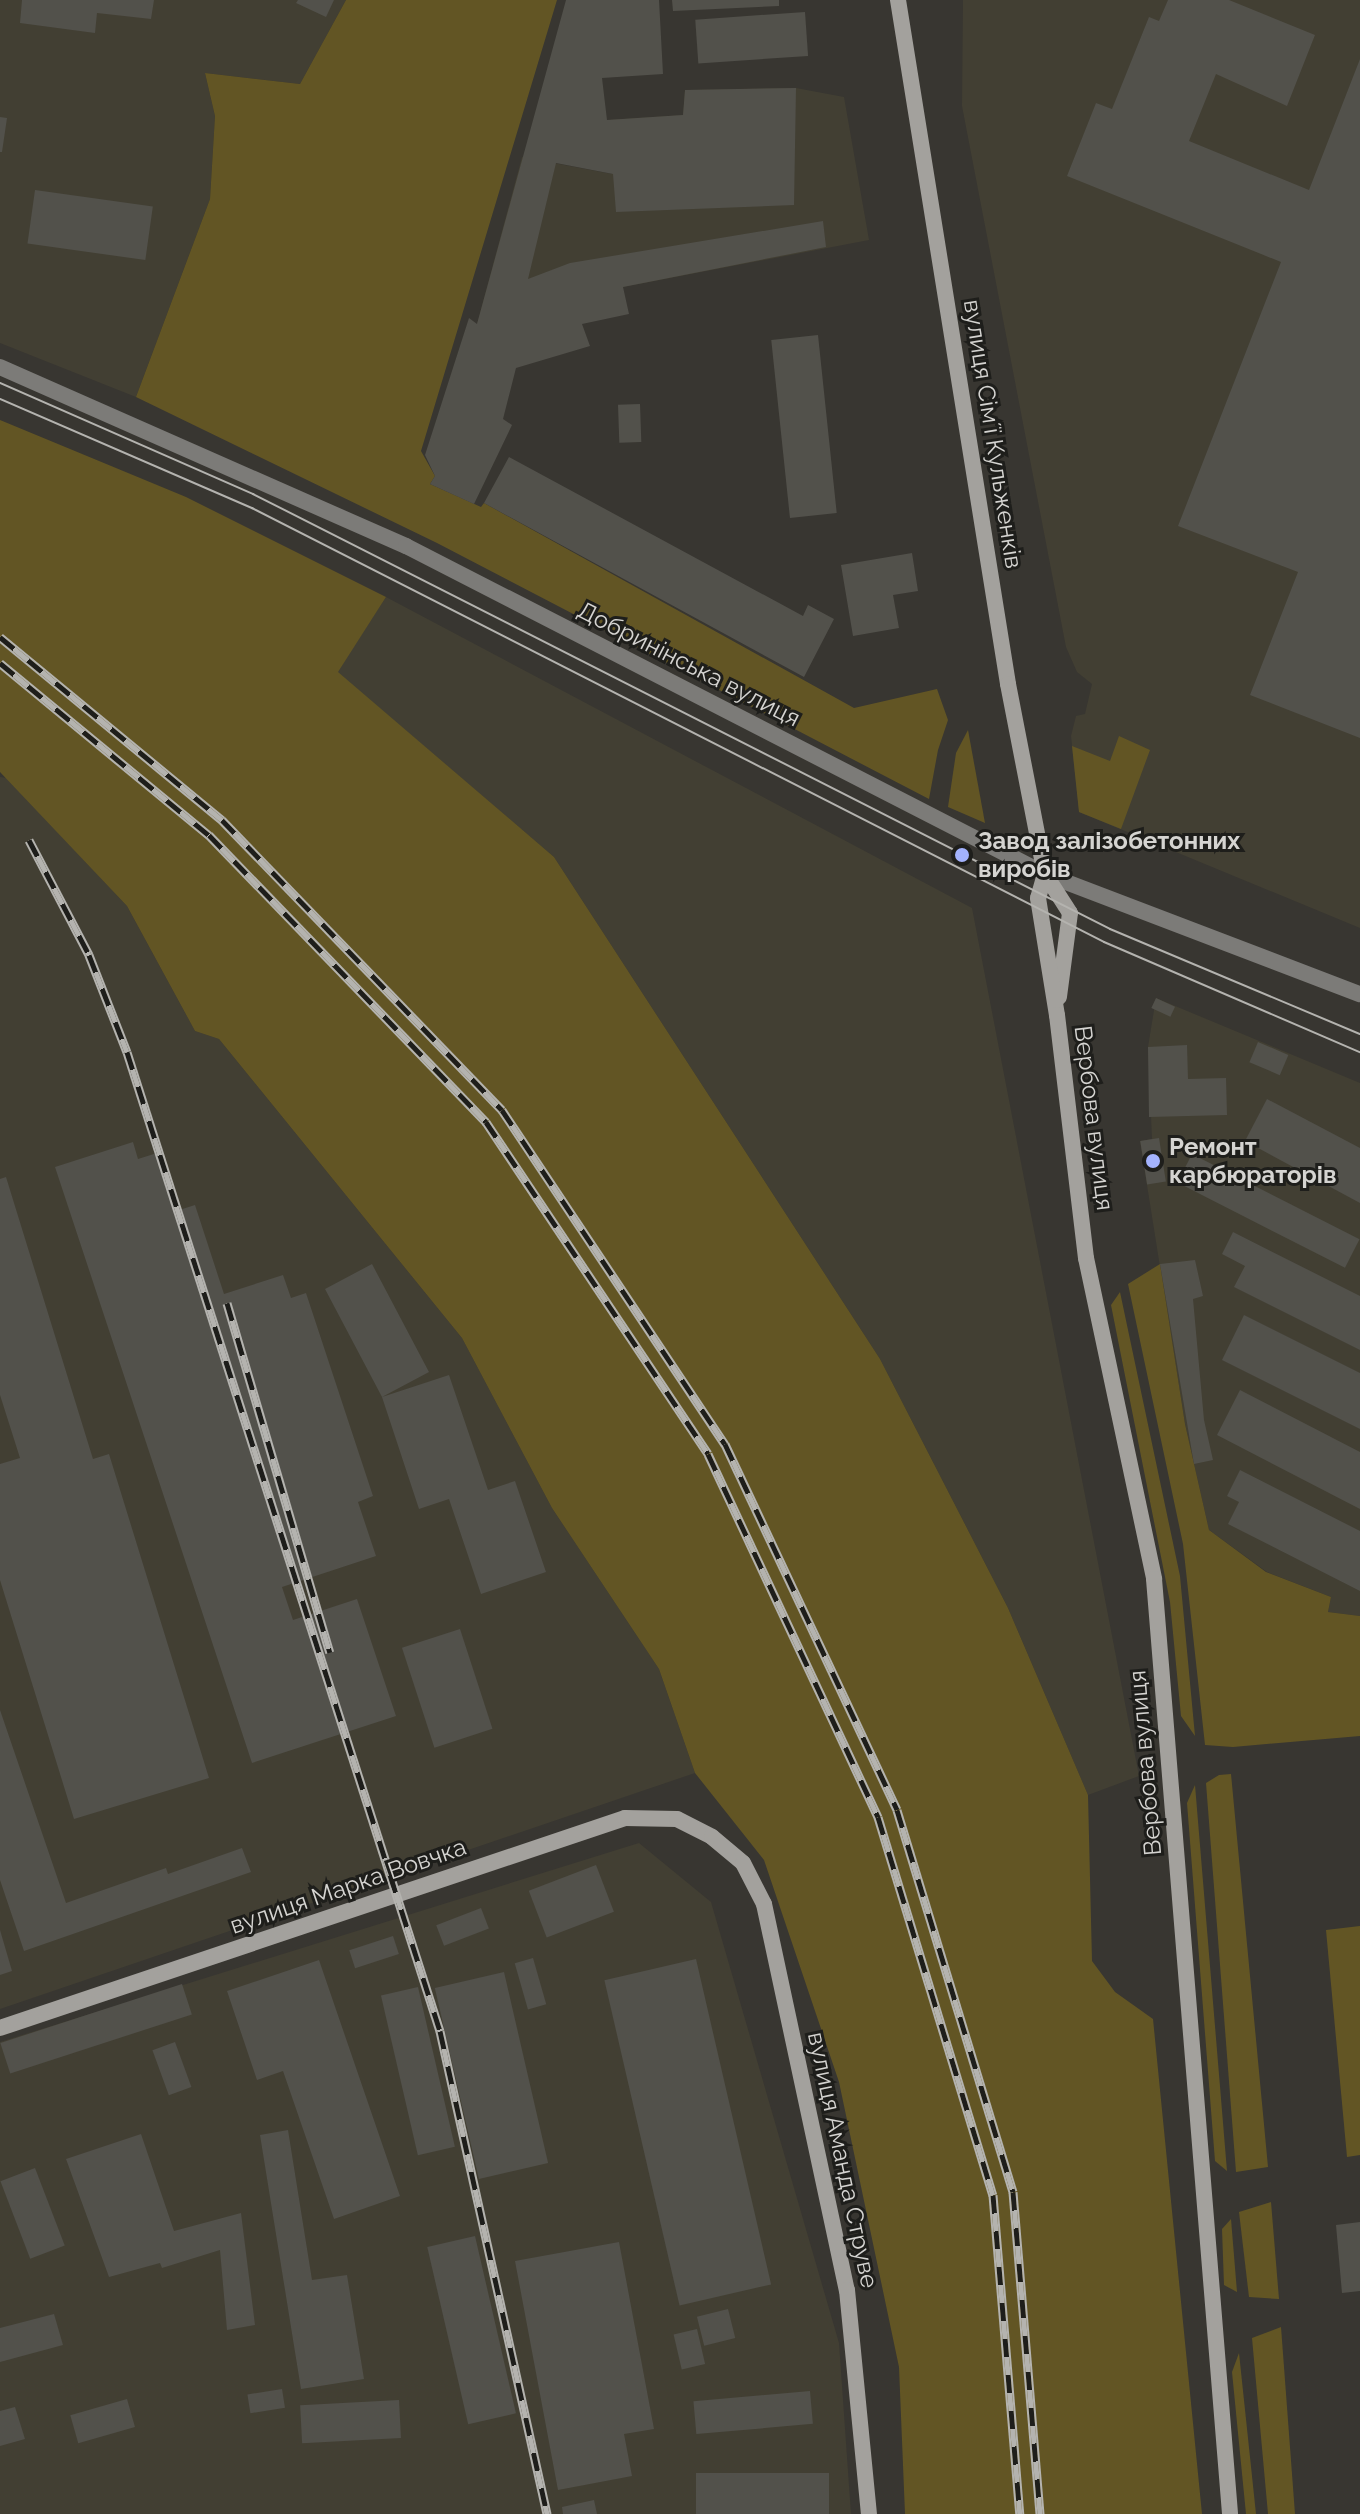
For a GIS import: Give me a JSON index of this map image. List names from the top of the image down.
{
  "streets": {
    "main road": [
      "вулиця Сімʼї Кульженків",
      "Вербова вулиця",
      "вулиця Марка Вовчка",
      "вулиця Аманда Струве"
    ],
    "street": ["Добринінська вулиця"]
  },
  "crossings": [
    ["вулиця Сімʼї Кульженків", "Добринінська вулиця"],
    ["вулиця Сімʼї Кульженків", "Вербова вулиця"],
    ["Добринінська вулиця", "Вербова вулиця"],
    ["вулиця Марка Вовчка", "вулиця Аманда Струве"]
  ],
  "places": ["Завод залізобетонних виробів", "Ремонт карбюраторів"]
}
